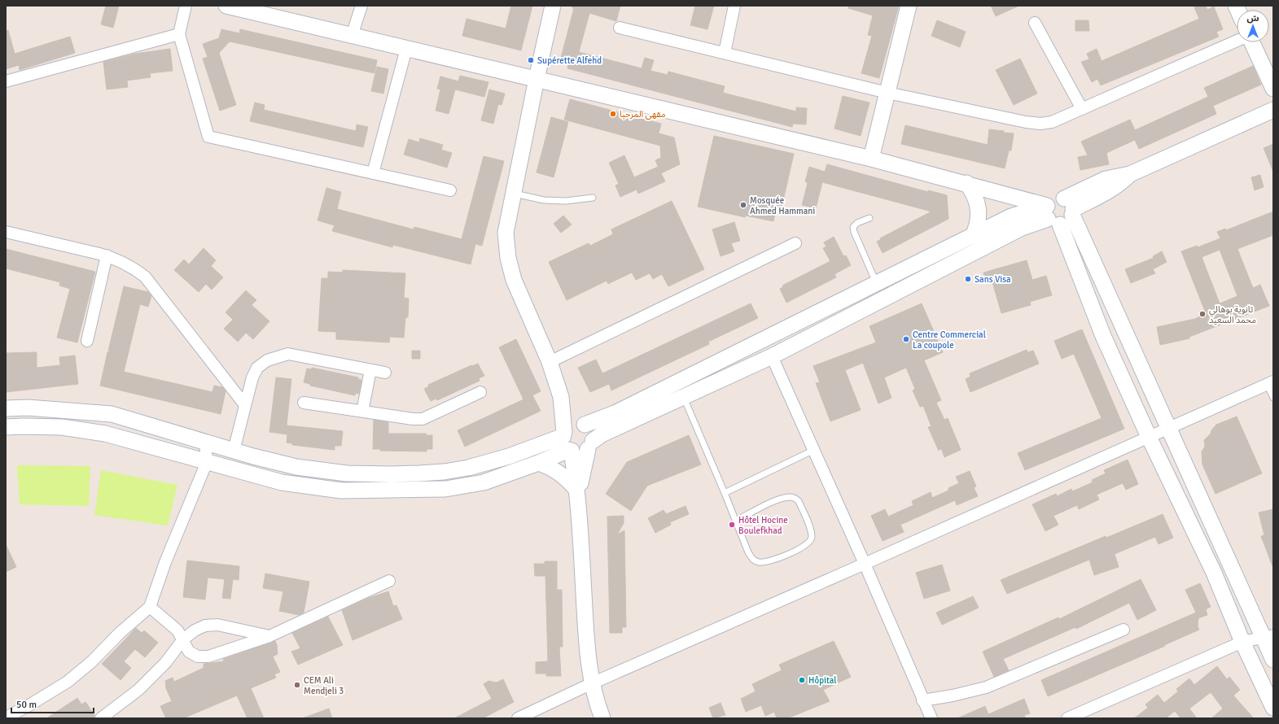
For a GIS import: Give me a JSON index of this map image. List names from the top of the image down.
{
  "places": [
    "Supérette Alfehd",
    "مقهى المرحبا",
    "Mosquée Ahmed Hammani",
    "Sans Visa",
    "ثانوية بوهالي محمد السعيد",
    "Centre Commercial La coupole",
    "Hôtel Hocine Boulefkhad",
    "Hôpital",
    "CEM Ali Mendjeli 3"
  ],
  "scale_bar": "50 m",
  "north": "top"
}
